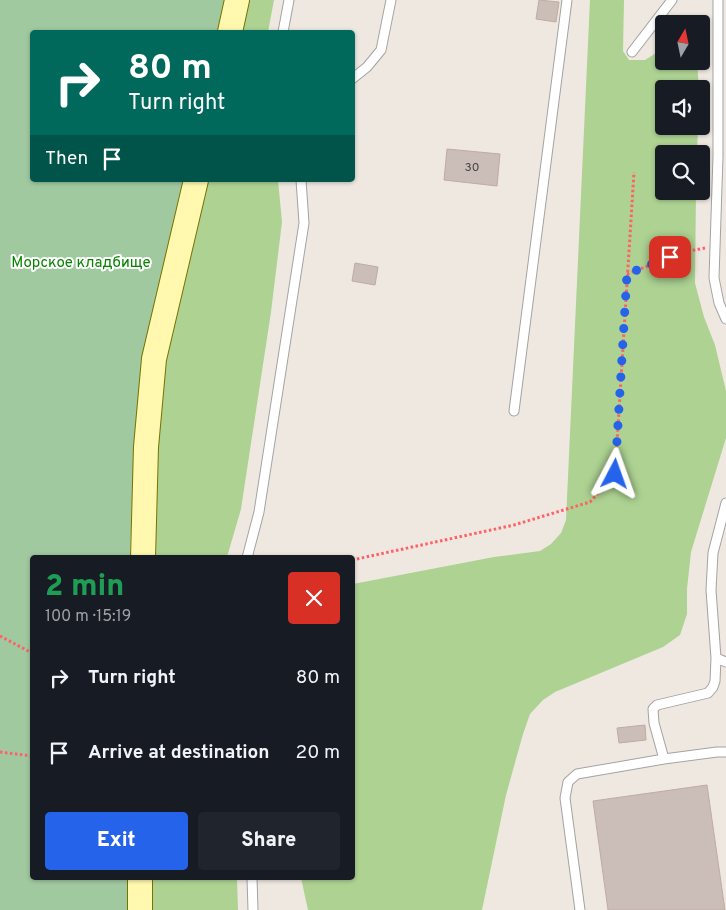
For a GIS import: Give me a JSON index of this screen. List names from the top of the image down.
{
  "parks": ["Морское кладбище"],
  "house_numbers": ["30"],
  "north": "top",
  "page": {
    "turn": ["80 m", "Turn right"],
    "then": "Then",
    "heading": ["2 min", "100 m · 15:19"],
    "list": [
      {
        "name": "Turn right",
        "value": "80 m"
      },
      {
        "name": "Arrive at destination",
        "value": "20 m"
      }
    ],
    "buttons": ["Exit", "Share"]
  }
}
